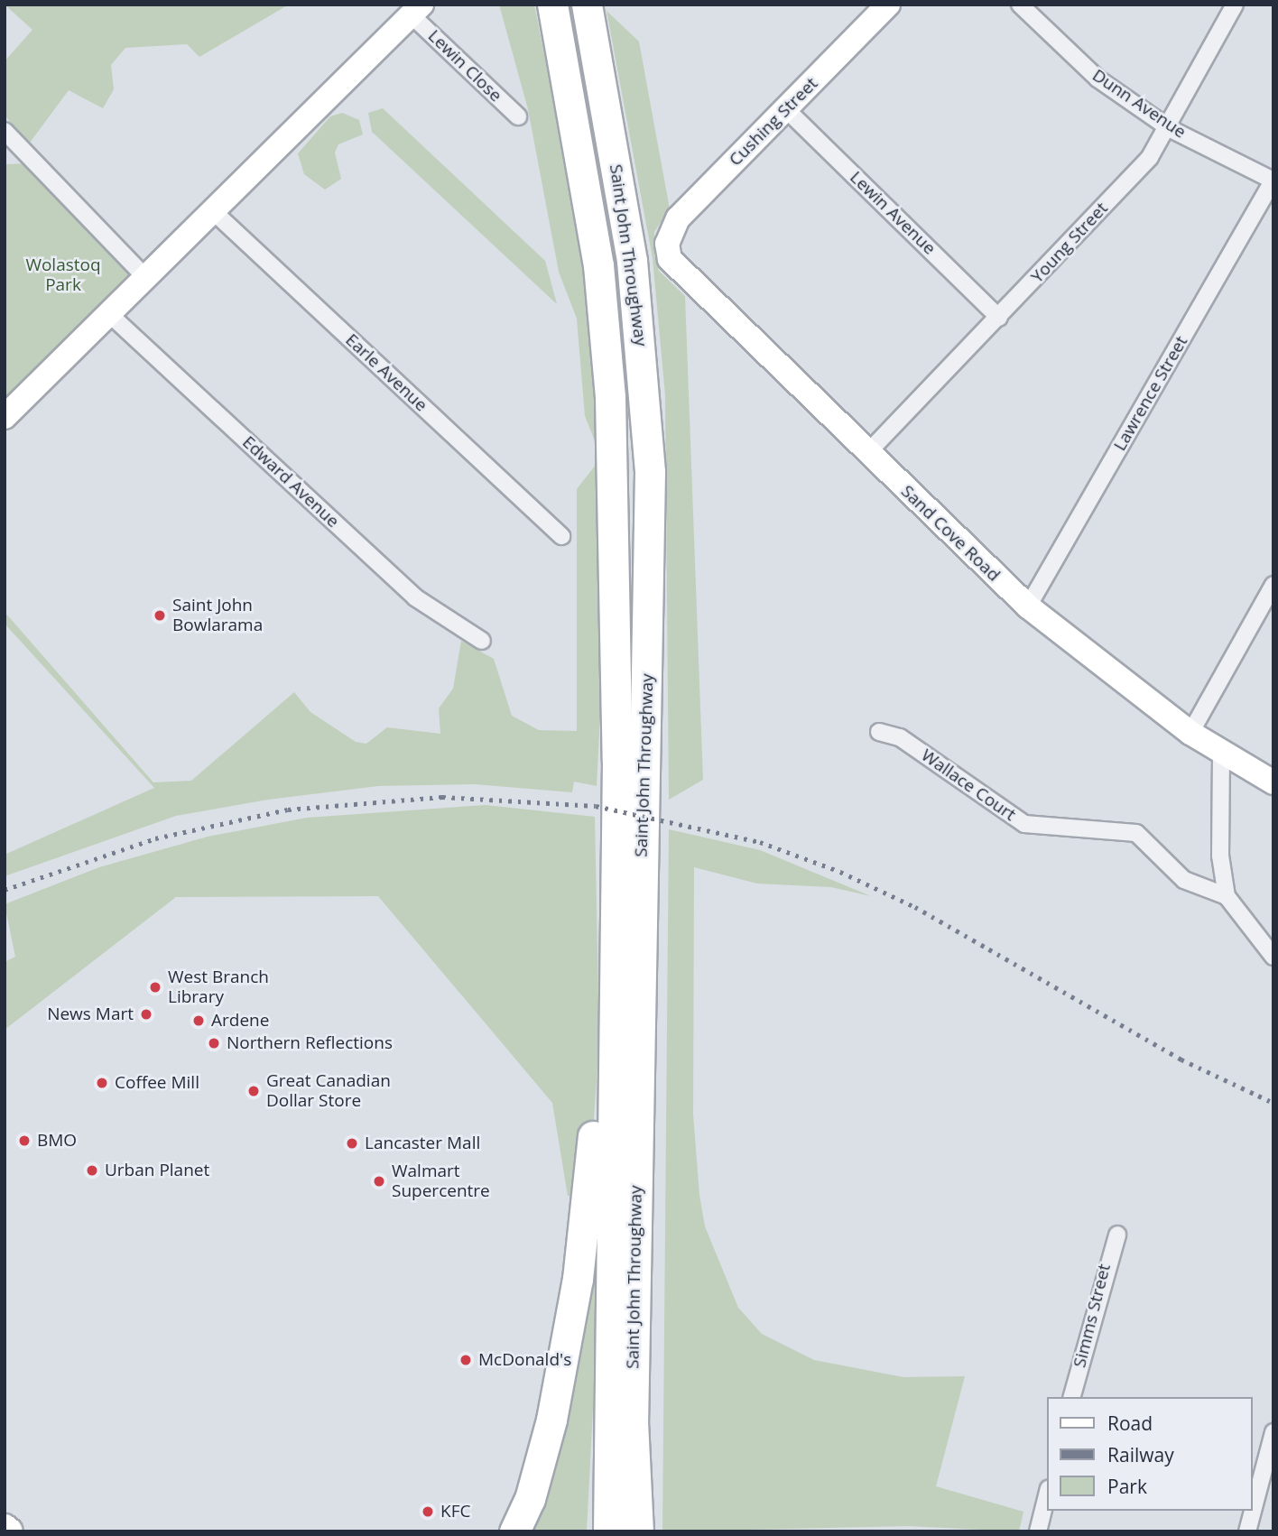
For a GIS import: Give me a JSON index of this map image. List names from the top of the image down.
{
  "streets": {
    "highway": ["Saint John Throughway"],
    "street": [
      "Lewin Close",
      "Dunn Avenue",
      "Cushing Street",
      "Lewin Avenue",
      "Young Street",
      "Earle Avenue",
      "Lawrence Street",
      "Edward Avenue",
      "Sand Cove Road",
      "Wallace Court",
      "Simms Street"
    ]
  },
  "crossings": [
    ["Dunn Avenue", "Young Street"],
    ["Dunn Avenue", "Lawrence Street"],
    ["Cushing Street", "Lewin Avenue"],
    ["Cushing Street", "Sand Cove Road"],
    ["Lewin Avenue", "Young Street"],
    ["Young Street", "Sand Cove Road"],
    ["Lawrence Street", "Sand Cove Road"]
  ],
  "parks": ["Wolastoq Park"],
  "places": [
    "Saint John Bowlarama",
    "West Branch Library",
    "News Mart",
    "Ardene",
    "Northern Reflections",
    "Coffee Mill",
    "Great Canadian Dollar Store",
    "BMO",
    "Lancaster Mall",
    "Urban Planet",
    "Walmart Supercentre",
    "McDonald's",
    "KFC"
  ],
  "legend": ["Road", "Railway", "Park"]
}
